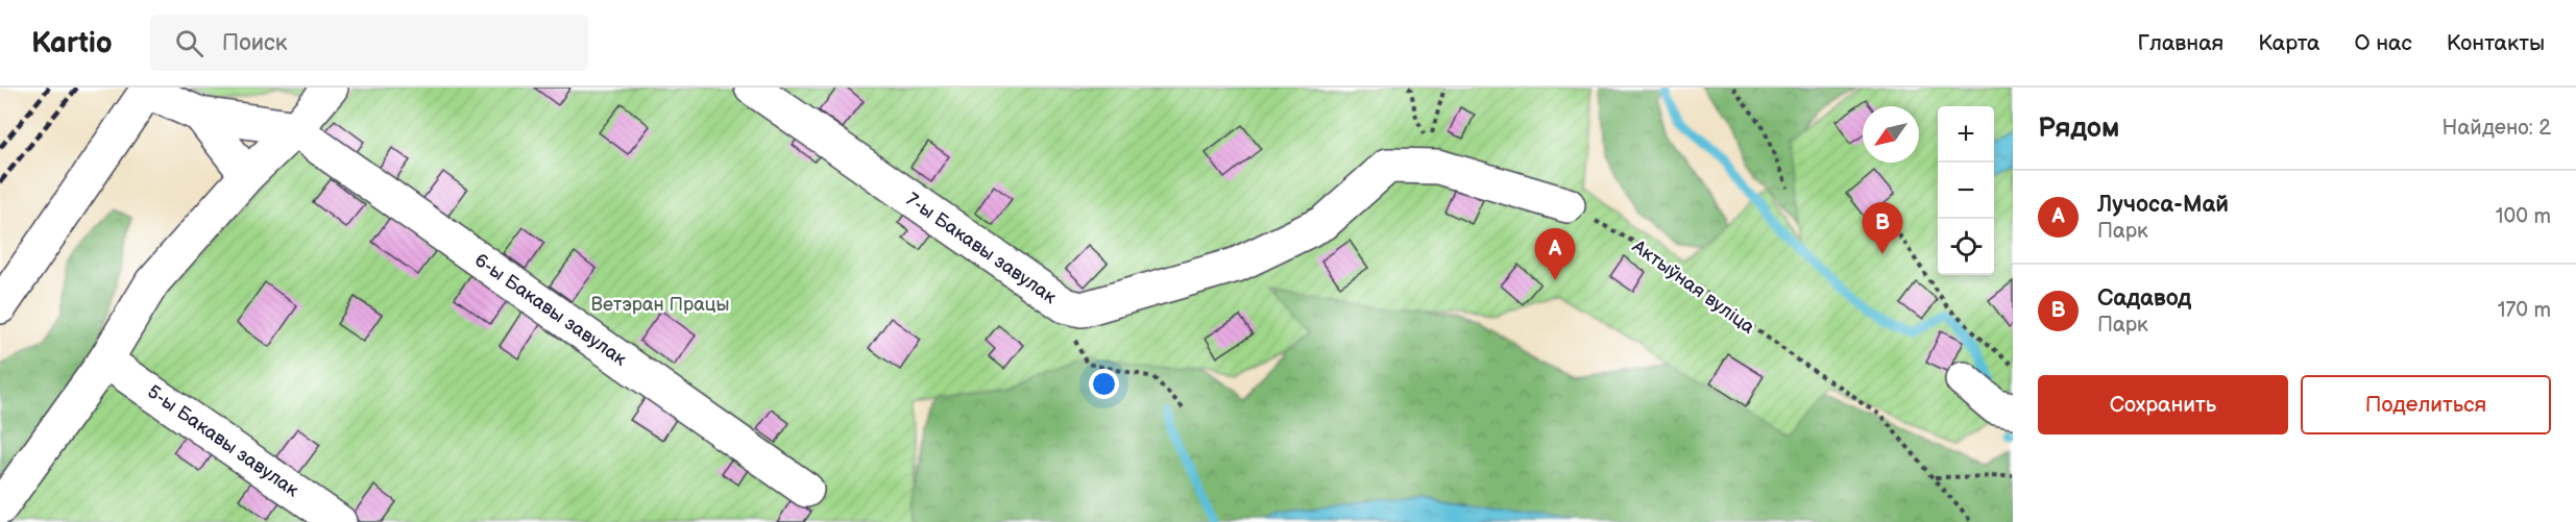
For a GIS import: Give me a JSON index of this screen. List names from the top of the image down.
{
  "streets": {
    "street": ["7-ы Бакавы завулак", "6-ы Бакавы завулак", "5-ы Бакавы завулак"],
    "path": ["Актыўная вуліца"]
  },
  "parks": ["Ветэран Працы"],
  "north": "bottom left",
  "page": {
    "header": "Kartio",
    "search": "Поиск",
    "nav": [
      "Главная",
      "Карта",
      "О нас",
      "Контакты"
    ],
    "heading": ["Рядом", "Найдено: 2"],
    "map_buttons": ["+", "−"],
    "list": [
      {
        "mark": "A",
        "name": "Лучоса-Май",
        "note": "Парк",
        "value": "100 m"
      },
      {
        "mark": "B",
        "name": "Садавод",
        "note": "Парк",
        "value": "170 m"
      }
    ],
    "pins": ["B", "A"],
    "buttons": ["Сохранить", "Поделиться"]
  }
}
